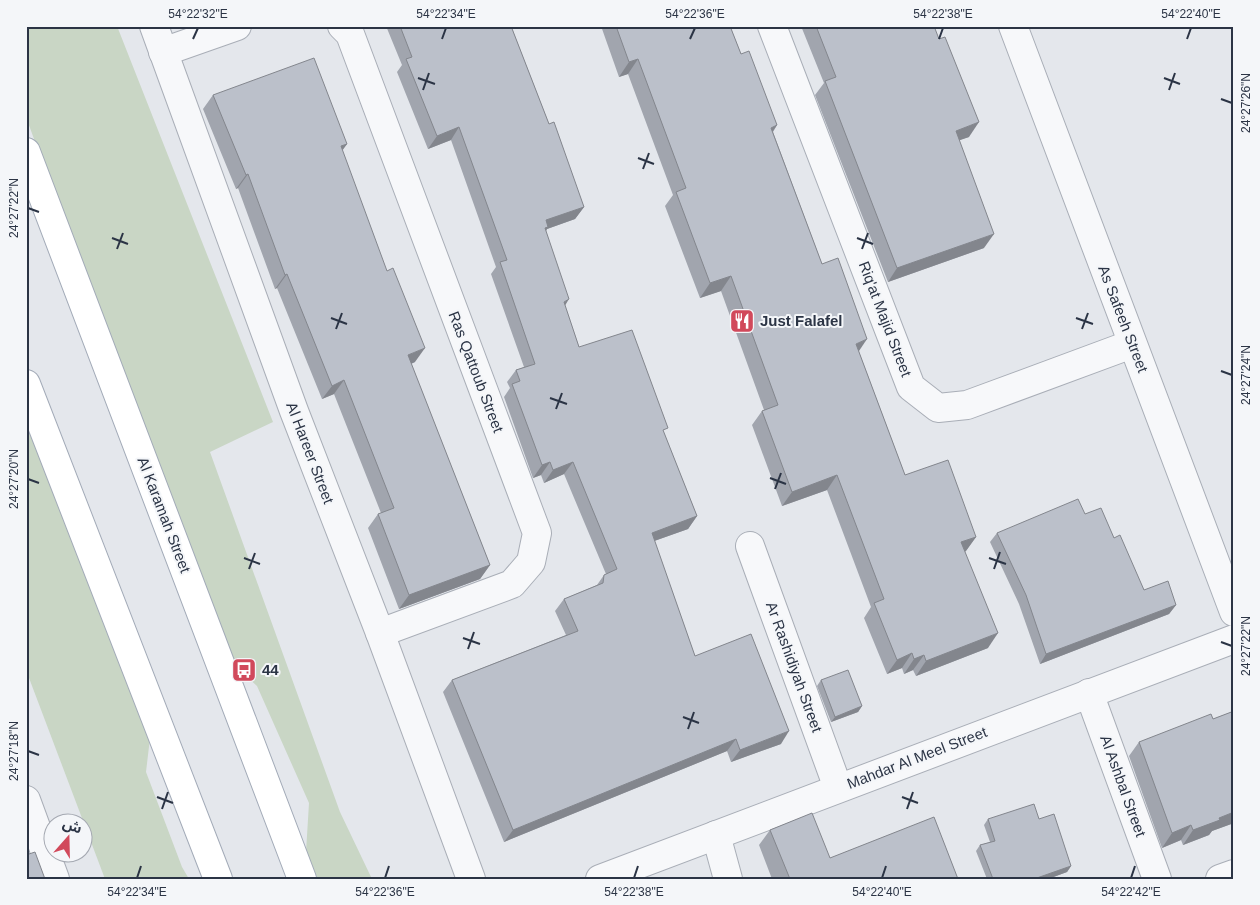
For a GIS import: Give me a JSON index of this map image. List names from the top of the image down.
{
  "streets": {
    "main road": ["Al Karamah Street"],
    "street": [
      "Riq'at Majid Street",
      "As Safeeh Street",
      "Ras Qattoub Street",
      "Al Hareer Street",
      "Ar Rashidiyah Street",
      "Mahdar Al Meel Street",
      "Al Ashbal Street"
    ]
  },
  "crossings": [
    ["Riq'at Majid Street", "As Safeeh Street"],
    ["Ras Qattoub Street", "Al Hareer Street"],
    ["Ar Rashidiyah Street", "Mahdar Al Meel Street"],
    ["Mahdar Al Meel Street", "Al Ashbal Street"]
  ],
  "places": {
    "restaurant": ["Just Falafel"],
    "bus stop": ["44"]
  },
  "north": "top",
  "coordinates": [
    "54°22'32\"E",
    "54°22'34\"E",
    "54°22'36\"E",
    "54°22'38\"E",
    "54°22'40\"E",
    "24°27'26\"N",
    "24°27'22\"N",
    "24°27'24\"N",
    "24°27'20\"N",
    "24°27'18\"N",
    "54°22'42\"E"
  ]
}
